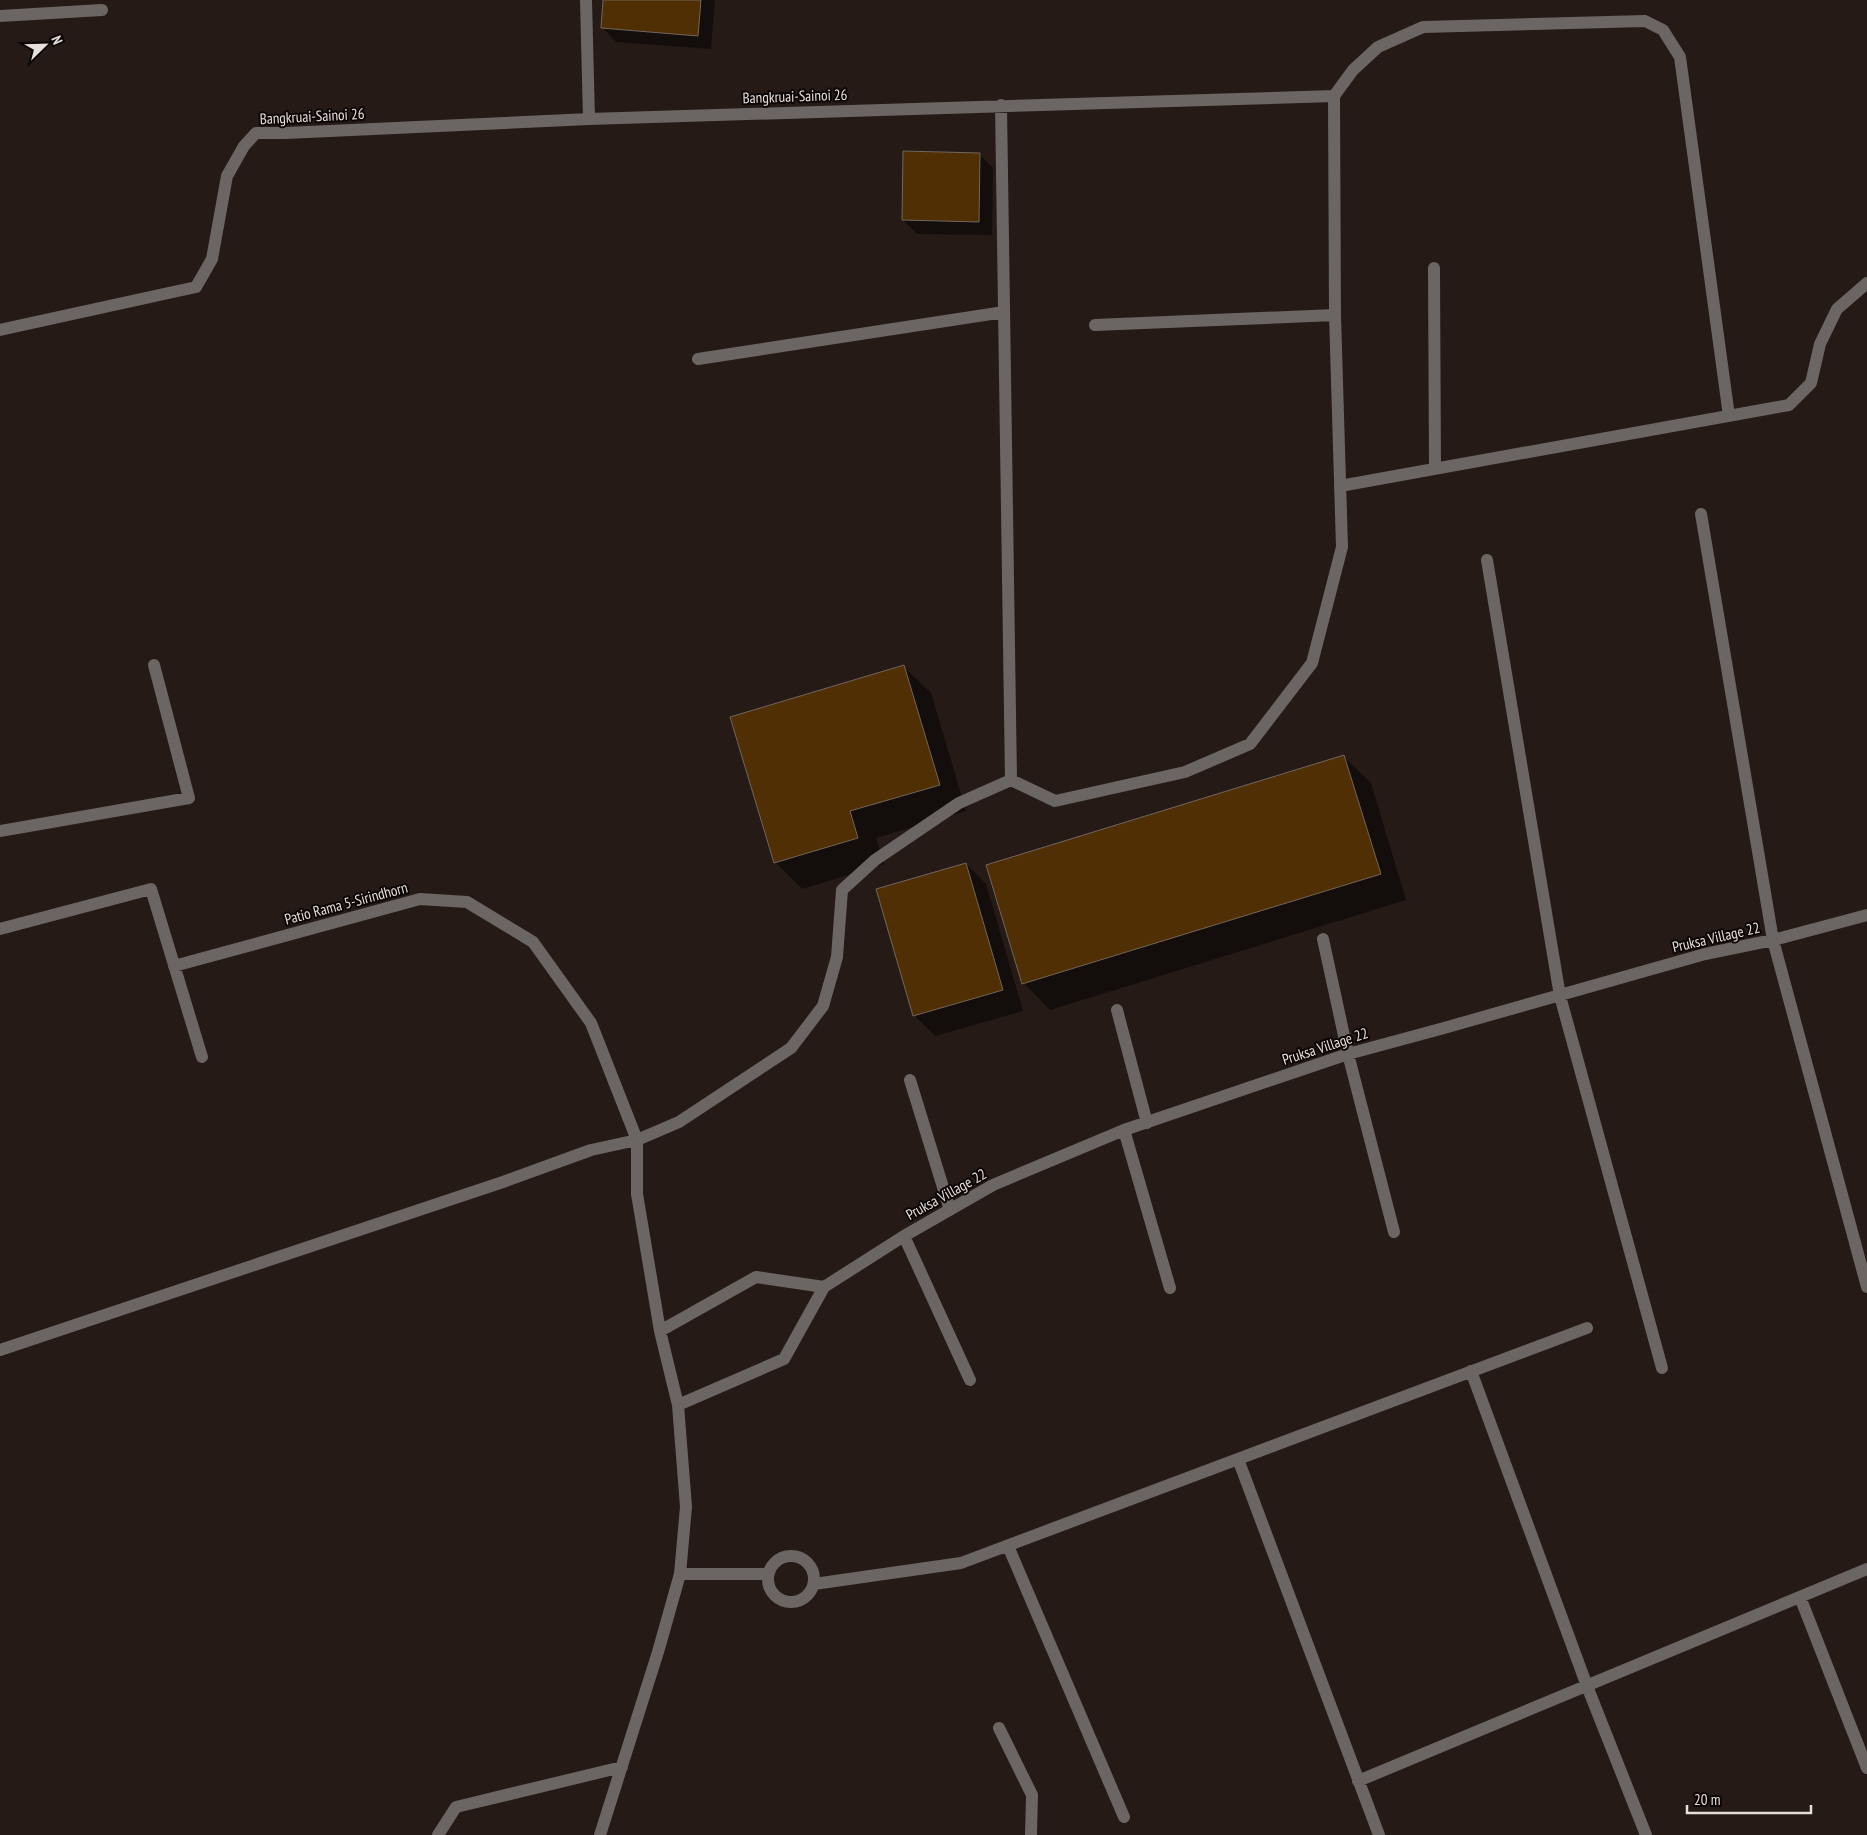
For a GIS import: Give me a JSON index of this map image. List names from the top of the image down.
{
  "streets": {
    "street": ["Bangkruai-Sainoi 26", "Patio Rama 5-Sirindhorn", "Pruksa Village 22"]
  },
  "scale_bar": "20 m",
  "north": "top right"
}
